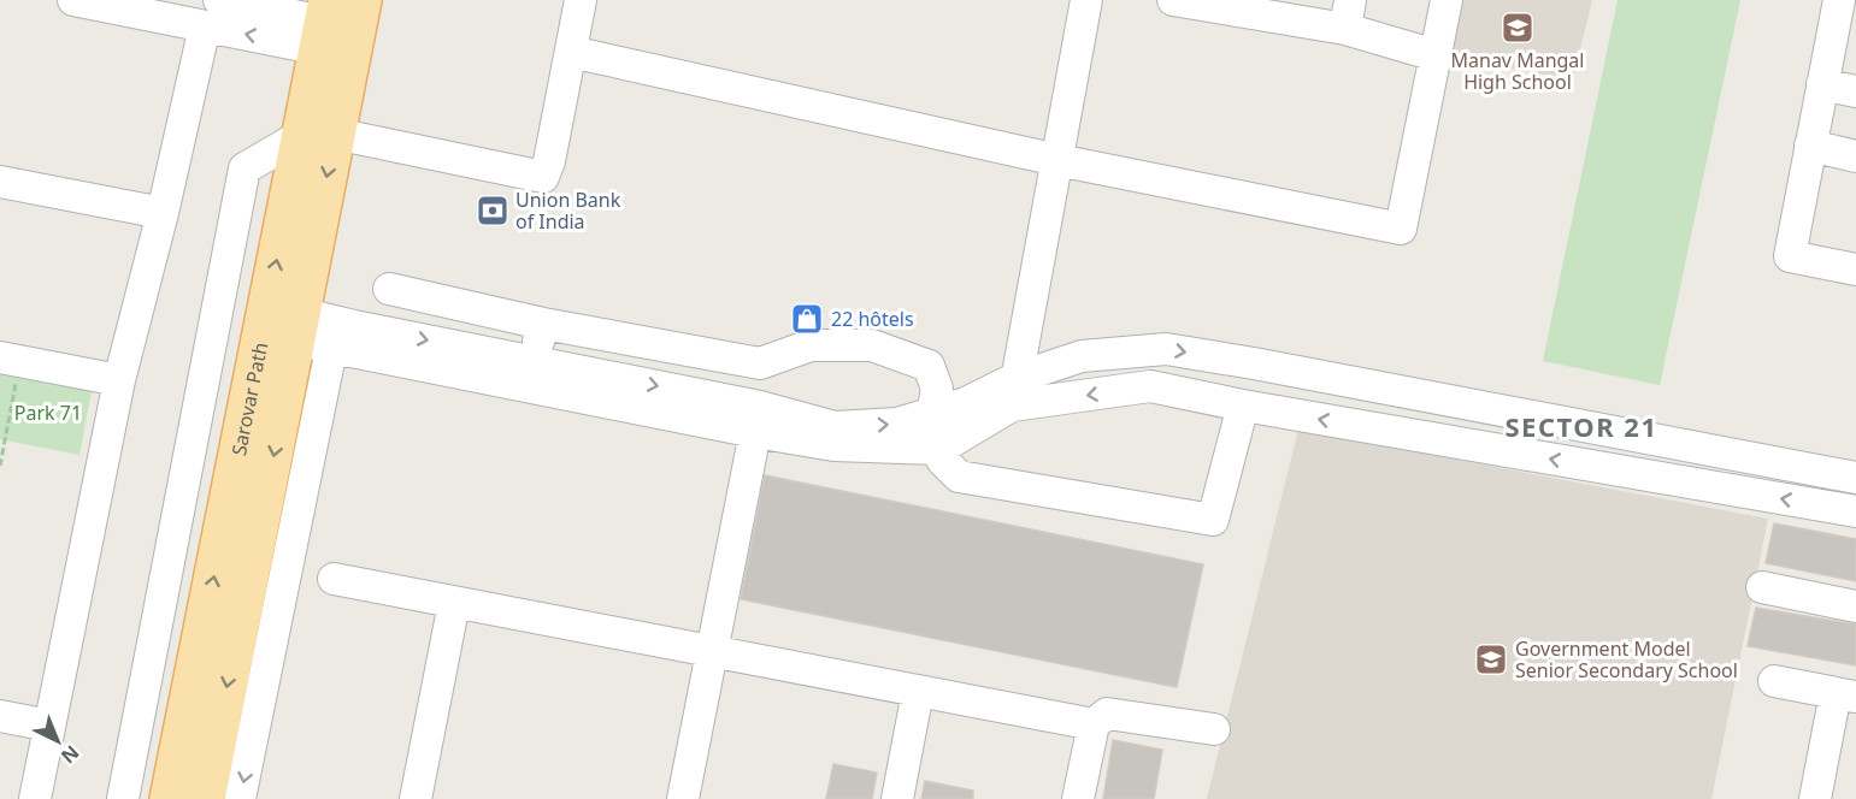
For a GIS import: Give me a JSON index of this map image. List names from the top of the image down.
{
  "streets": {
    "main road": ["Sarovar Path"]
  },
  "districts": ["SECTOR 21"],
  "parks": ["Park 71"],
  "places": {
    "school or university": ["Manav Mangal High School", "Government Model Senior Secondary School"],
    "bank": ["Union Bank of India"],
    "shop": ["22 hôtels"]
  },
  "north": "bottom right"
}
